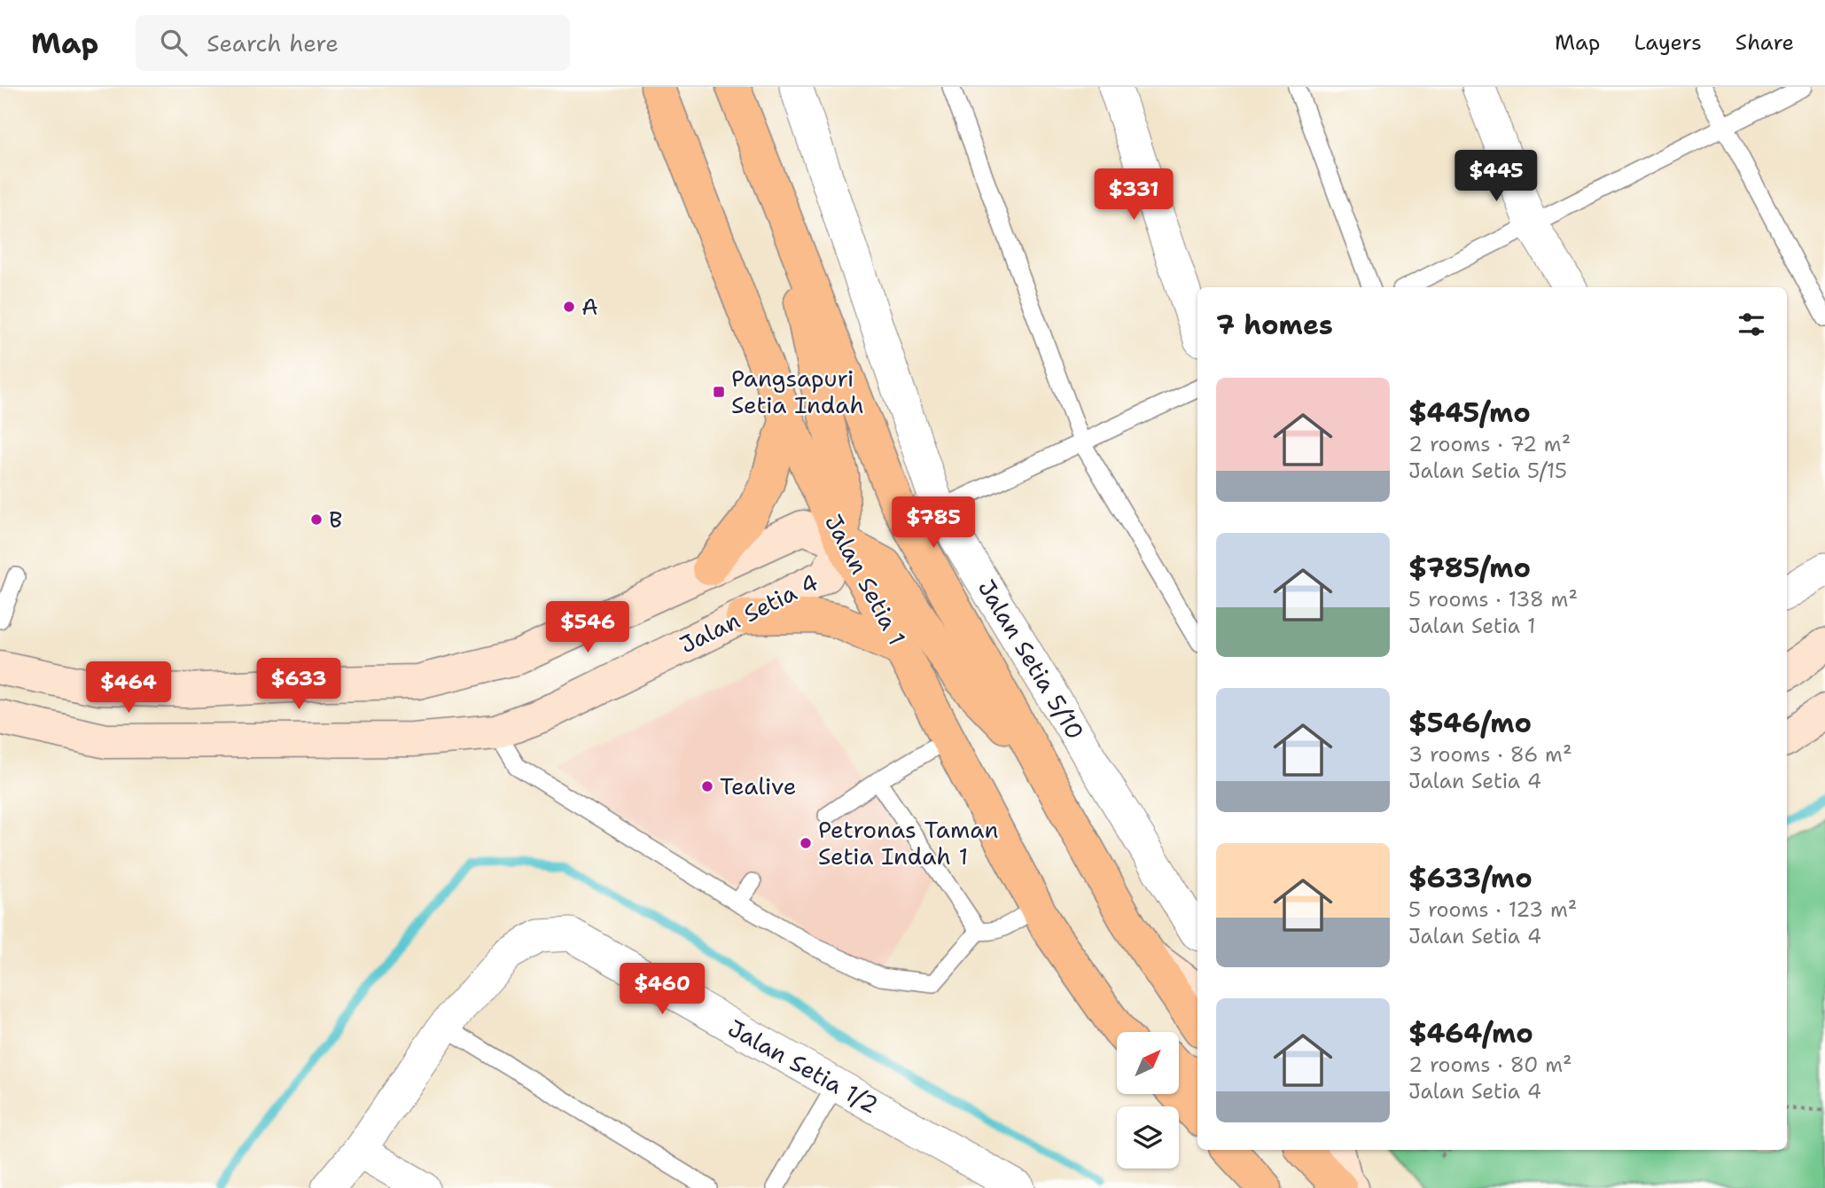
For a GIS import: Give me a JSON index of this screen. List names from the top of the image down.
{
  "streets": {
    "main road": ["Jalan Setia 1"],
    "street": ["Jalan Setia 4", "Jalan Setia 5/10", "Jalan Setia 1/2"]
  },
  "crossings": [
    ["Jalan Setia 1", "Jalan Setia 4"]
  ],
  "places": {
    "other": [
      "A",
      "B",
      "Tealive",
      "Petronas Taman Setia Indah 1"
    ],
    "transit": ["Pangsapuri Setia Indah"]
  },
  "north": "top right",
  "page": {
    "header": "Map",
    "search": "Search here",
    "nav": ["Map", "Layers", "Share"],
    "price": [
      "$445",
      "$331",
      "$785",
      "$546",
      "$633",
      "$464",
      "$460"
    ],
    "heading": "7 homes",
    "list": [
      {
        "name": "$445/mo",
        "note": "2 rooms · 72 m² · Jalan Setia 5/15"
      },
      {
        "name": "$785/mo",
        "note": "5 rooms · 138 m² · Jalan Setia 1"
      },
      {
        "name": "$546/mo",
        "note": "3 rooms · 86 m² · Jalan Setia 4"
      },
      {
        "name": "$633/mo",
        "note": "5 rooms · 123 m² · Jalan Setia 4"
      },
      {
        "name": "$464/mo",
        "note": "2 rooms · 80 m² · Jalan Setia 4"
      }
    ]
  }
}
